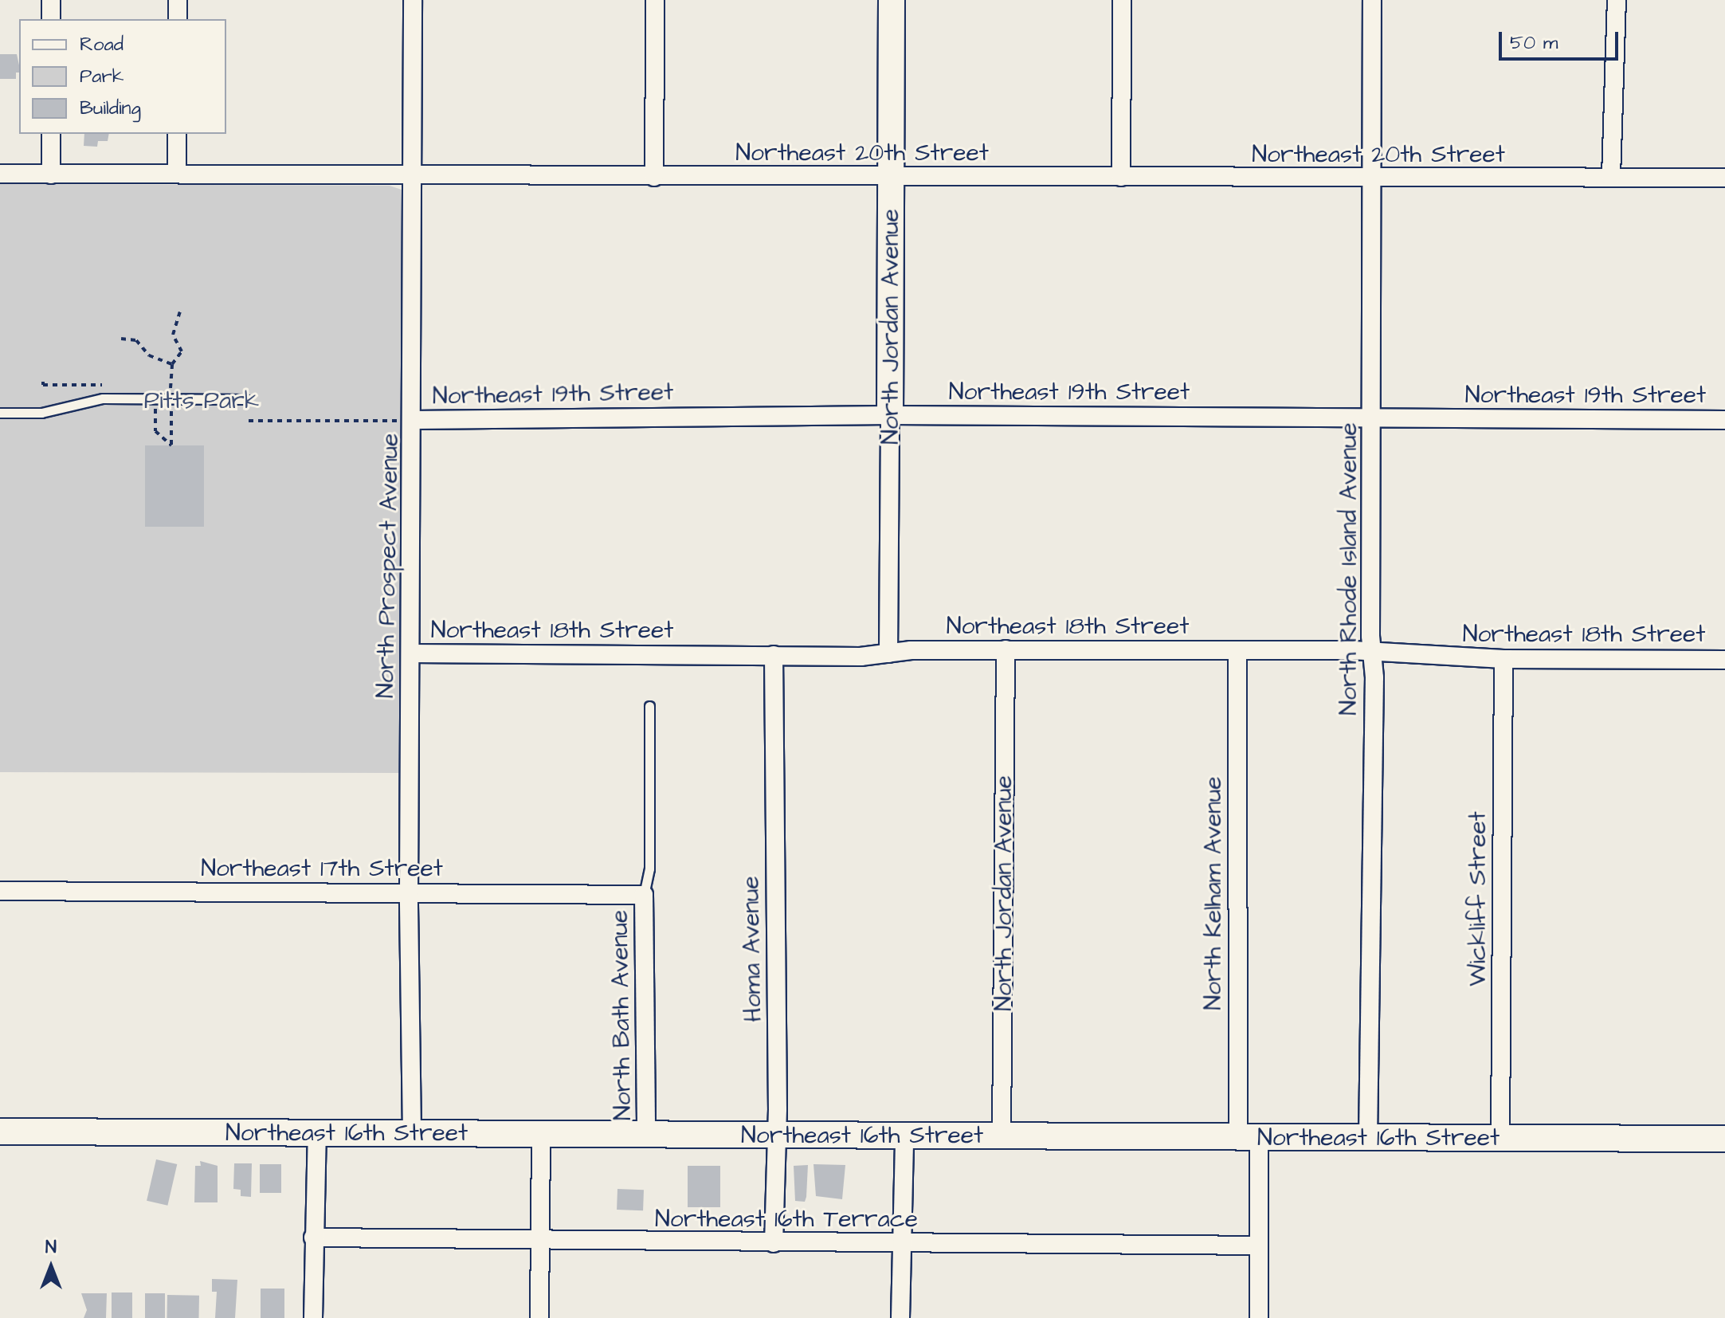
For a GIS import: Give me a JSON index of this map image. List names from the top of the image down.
{
  "streets": {
    "street": [
      "Northeast 20th Street",
      "North Jordan Avenue",
      "Northeast 19th Street",
      "North Prospect Avenue",
      "North Rhode Island Avenue",
      "Northeast 18th Street",
      "Northeast 17th Street",
      "North Kelham Avenue",
      "Wickliff Street",
      "Homa Avenue",
      "North Bath Avenue",
      "Northeast 16th Street",
      "Northeast 16th Terrace"
    ]
  },
  "crossings": [
    ["Northeast 20th Street", "North Jordan Avenue"],
    ["Northeast 20th Street", "North Prospect Avenue"],
    ["Northeast 20th Street", "North Rhode Island Avenue"],
    ["North Jordan Avenue", "Northeast 19th Street"],
    ["North Jordan Avenue", "Northeast 18th Street"],
    ["North Jordan Avenue", "Northeast 16th Street"],
    ["Northeast 19th Street", "North Prospect Avenue"],
    ["Northeast 19th Street", "North Rhode Island Avenue"],
    ["North Prospect Avenue", "Northeast 18th Street"],
    ["North Prospect Avenue", "Northeast 17th Street"],
    ["North Prospect Avenue", "Northeast 16th Street"],
    ["North Rhode Island Avenue", "Northeast 18th Street"],
    ["North Rhode Island Avenue", "Northeast 16th Street"],
    ["Northeast 18th Street", "North Kelham Avenue"],
    ["Northeast 18th Street", "Wickliff Street"],
    ["Northeast 18th Street", "Homa Avenue"],
    ["Northeast 17th Street", "North Bath Avenue"],
    ["North Kelham Avenue", "Northeast 16th Street"],
    ["North Kelham Avenue", "Northeast 16th Terrace"],
    ["Wickliff Street", "Northeast 16th Street"],
    ["Homa Avenue", "Northeast 16th Street"],
    ["Homa Avenue", "Northeast 16th Terrace"],
    ["North Bath Avenue", "Northeast 16th Street"]
  ],
  "parks": ["Pitts Park"],
  "legend": ["Road", "Park", "Building"],
  "scale_bar": "50 m",
  "north": "top"
}
